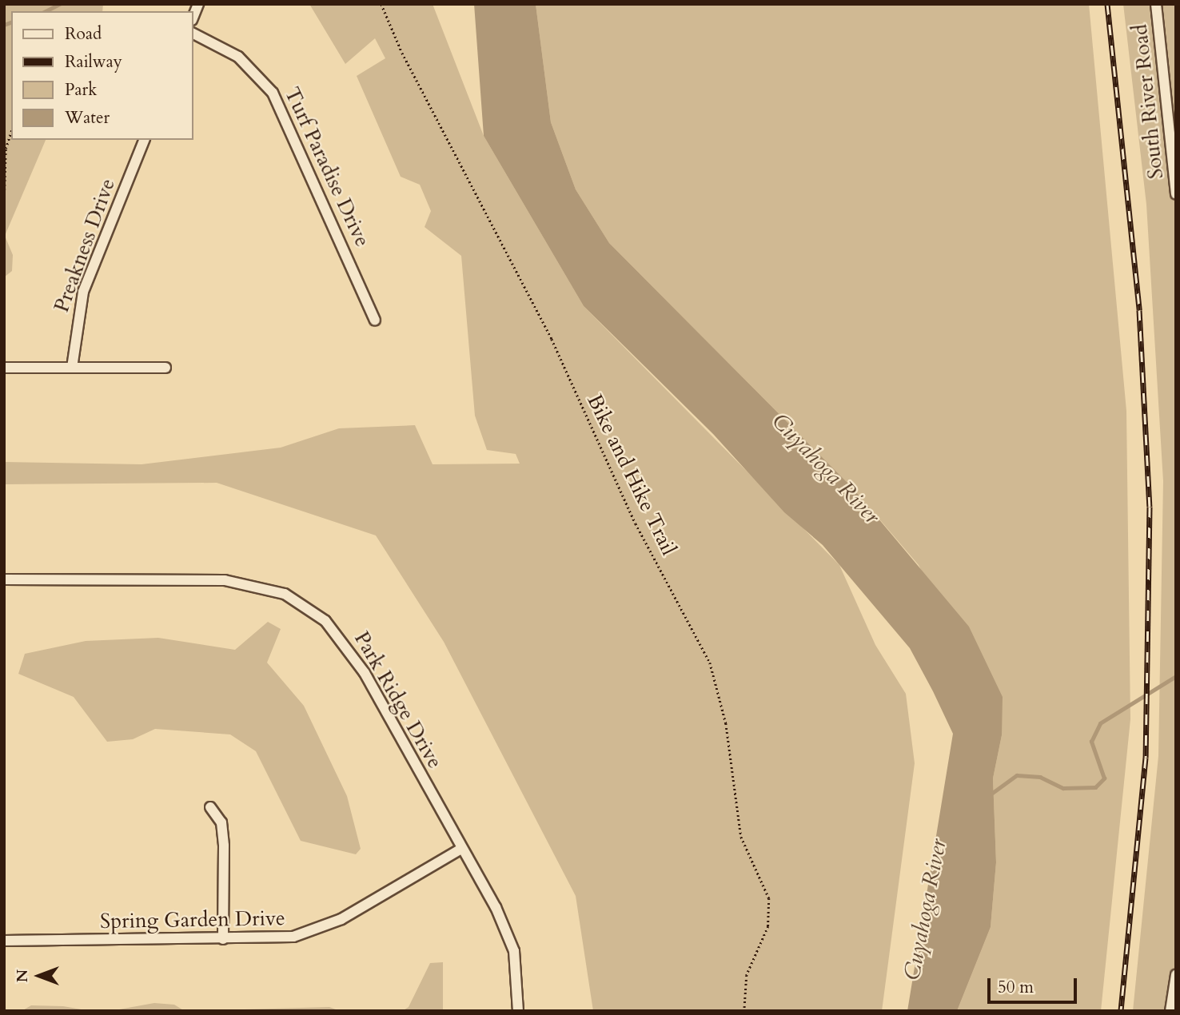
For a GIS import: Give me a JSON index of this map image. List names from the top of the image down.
{
  "streets": {
    "street": [
      "South River Road",
      "Turf Paradise Drive",
      "Preakness Drive",
      "Park Ridge Drive",
      "Spring Garden Drive"
    ],
    "path": ["Bike and Hike Trail"]
  },
  "crossings": [
    ["Park Ridge Drive", "Spring Garden Drive"]
  ],
  "water": ["Cuyahoga River"],
  "legend": [
    "Road",
    "Railway",
    "Park",
    "Water"
  ],
  "scale_bar": "50 m",
  "north": "left"
}
